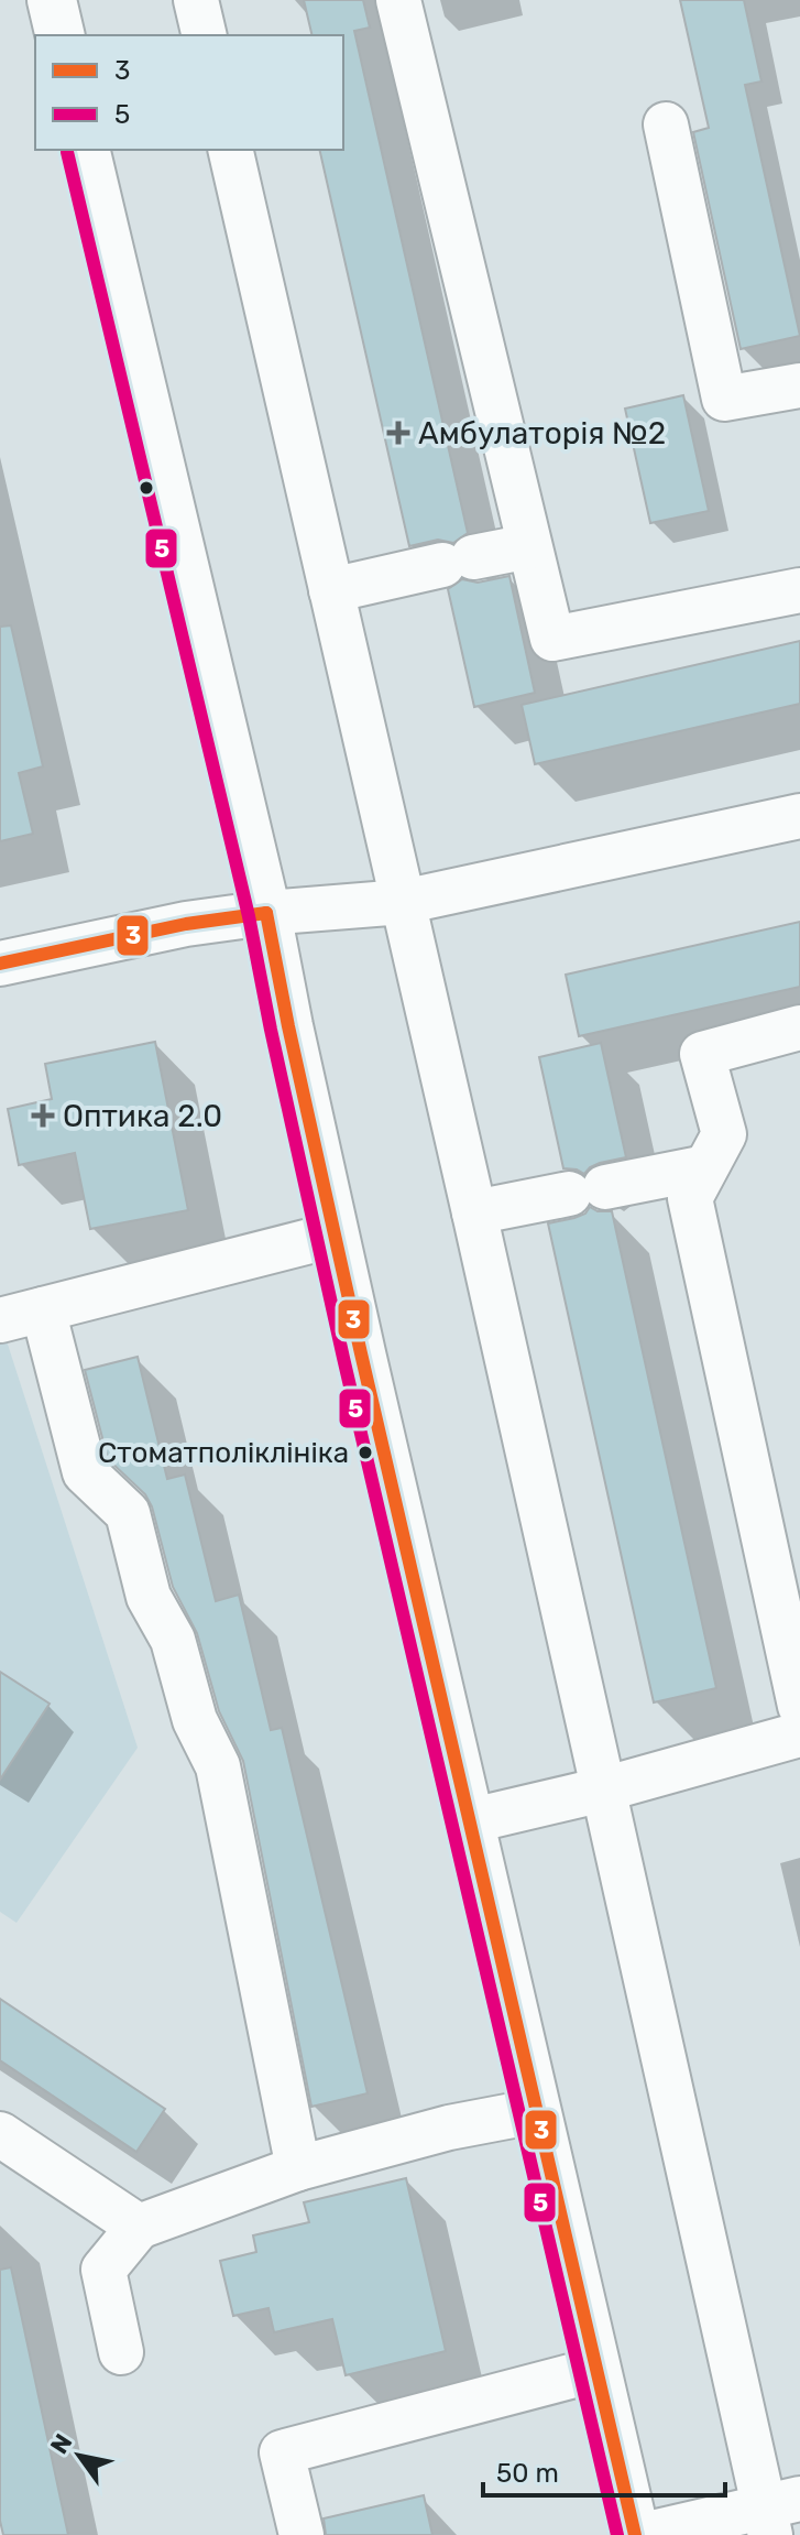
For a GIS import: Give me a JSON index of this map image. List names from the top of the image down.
{
  "places": {
    "health": ["Амбулаторія №2", "Оптика 2.0"],
    "other": ["Стоматполіклініка"]
  },
  "lines": ["transit line 5", "transit line 3"],
  "legend": ["3", "5"],
  "scale_bar": "50 m",
  "north": "top left"
}
